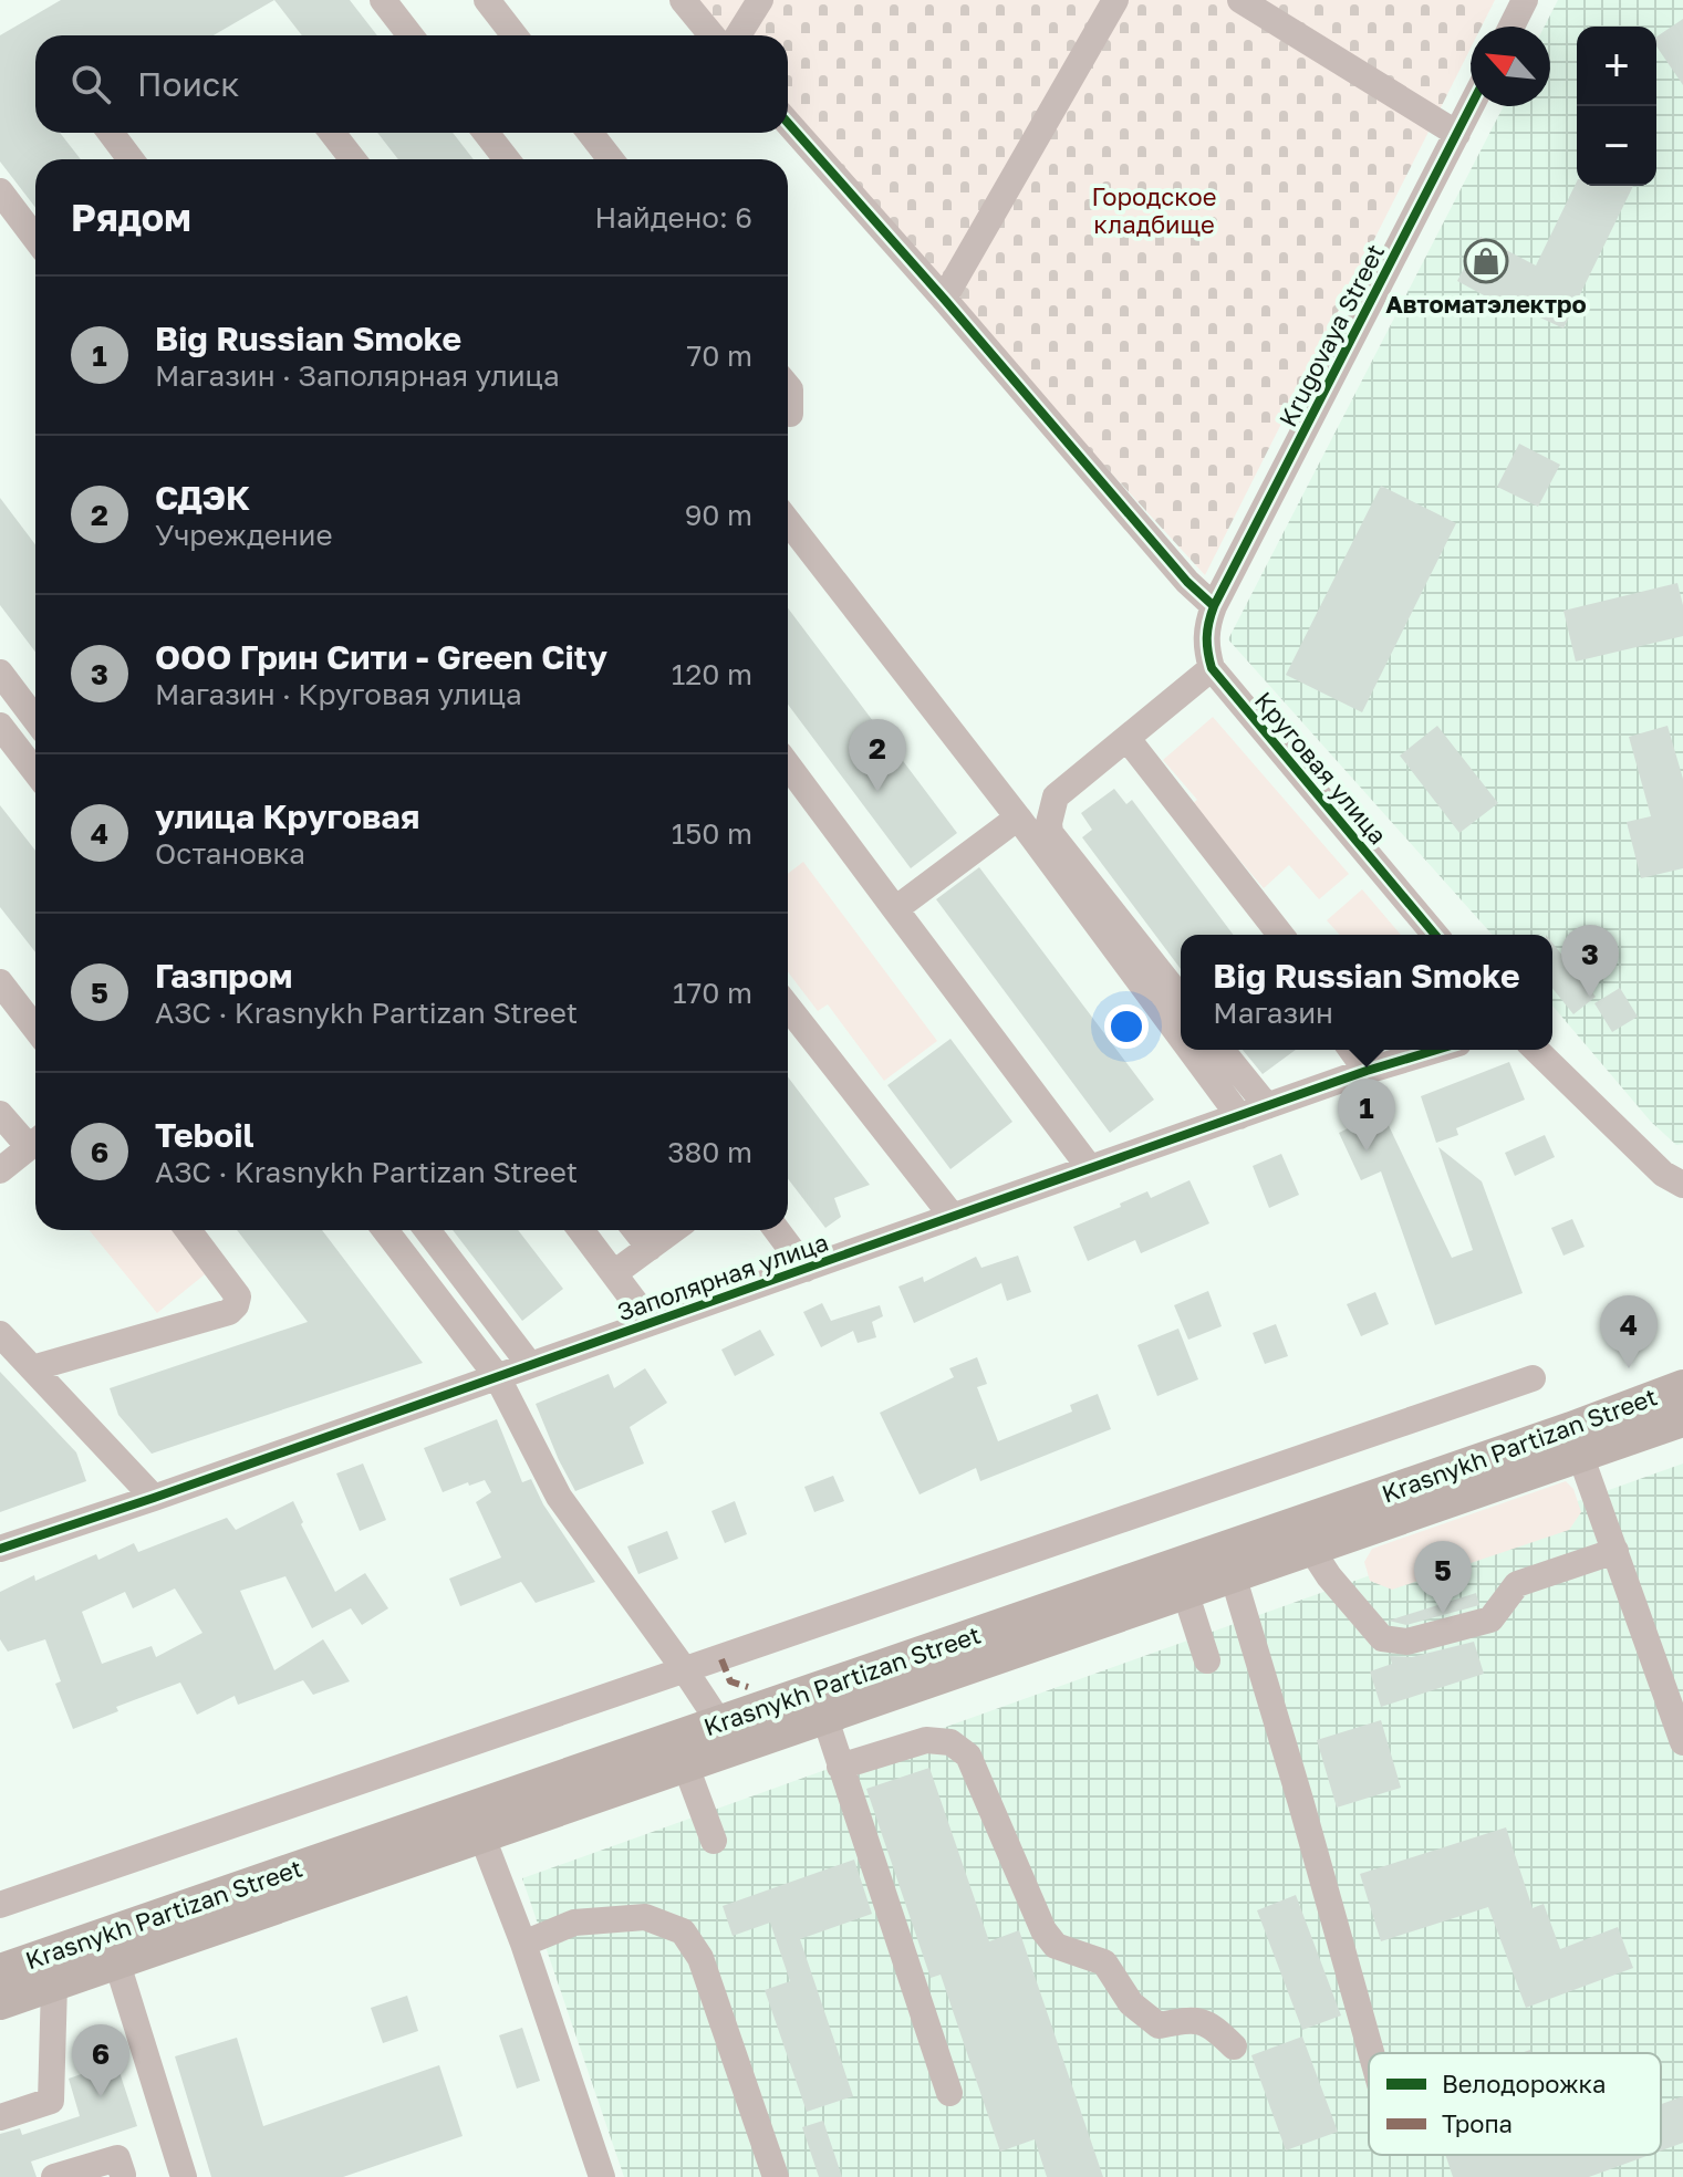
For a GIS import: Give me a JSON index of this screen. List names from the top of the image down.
{
  "streets": {
    "main road": ["Krasnykh Partizan Street"],
    "street": ["Krugovaya Street", "Круговая улица", "Заполярная улица"]
  },
  "parks": ["Городское кладбище"],
  "places": {
    "shop": ["Автоматэлектро"]
  },
  "legend": ["Велодорожка", "Тропа"],
  "north": "top left",
  "page": {
    "map_buttons": ["+", "−"],
    "search": "Поиск",
    "heading": ["Рядом", "Найдено: 6"],
    "list": [
      {
        "mark": "1",
        "name": "Big Russian Smoke",
        "note": "Магазин · Заполярная улица",
        "value": "70 m"
      },
      {
        "mark": "2",
        "name": "СДЭК",
        "note": "Учреждение",
        "value": "90 m"
      },
      {
        "mark": "3",
        "name": "ООО Грин Сити - Green City",
        "note": "Магазин · Круговая улица",
        "value": "120 m"
      },
      {
        "mark": "4",
        "name": "улица Круговая",
        "note": "Остановка",
        "value": "150 m"
      },
      {
        "mark": "5",
        "name": "Газпром",
        "note": "АЗС · Krasnykh Partizan Street",
        "value": "170 m"
      },
      {
        "mark": "6",
        "name": "Teboil",
        "note": "АЗС · Krasnykh Partizan Street",
        "value": "380 m"
      }
    ],
    "pins": [
      "2",
      "3",
      "1",
      "4",
      "5",
      "6"
    ],
    "popup": ["Big Russian Smoke", "Магазин"]
  }
}
